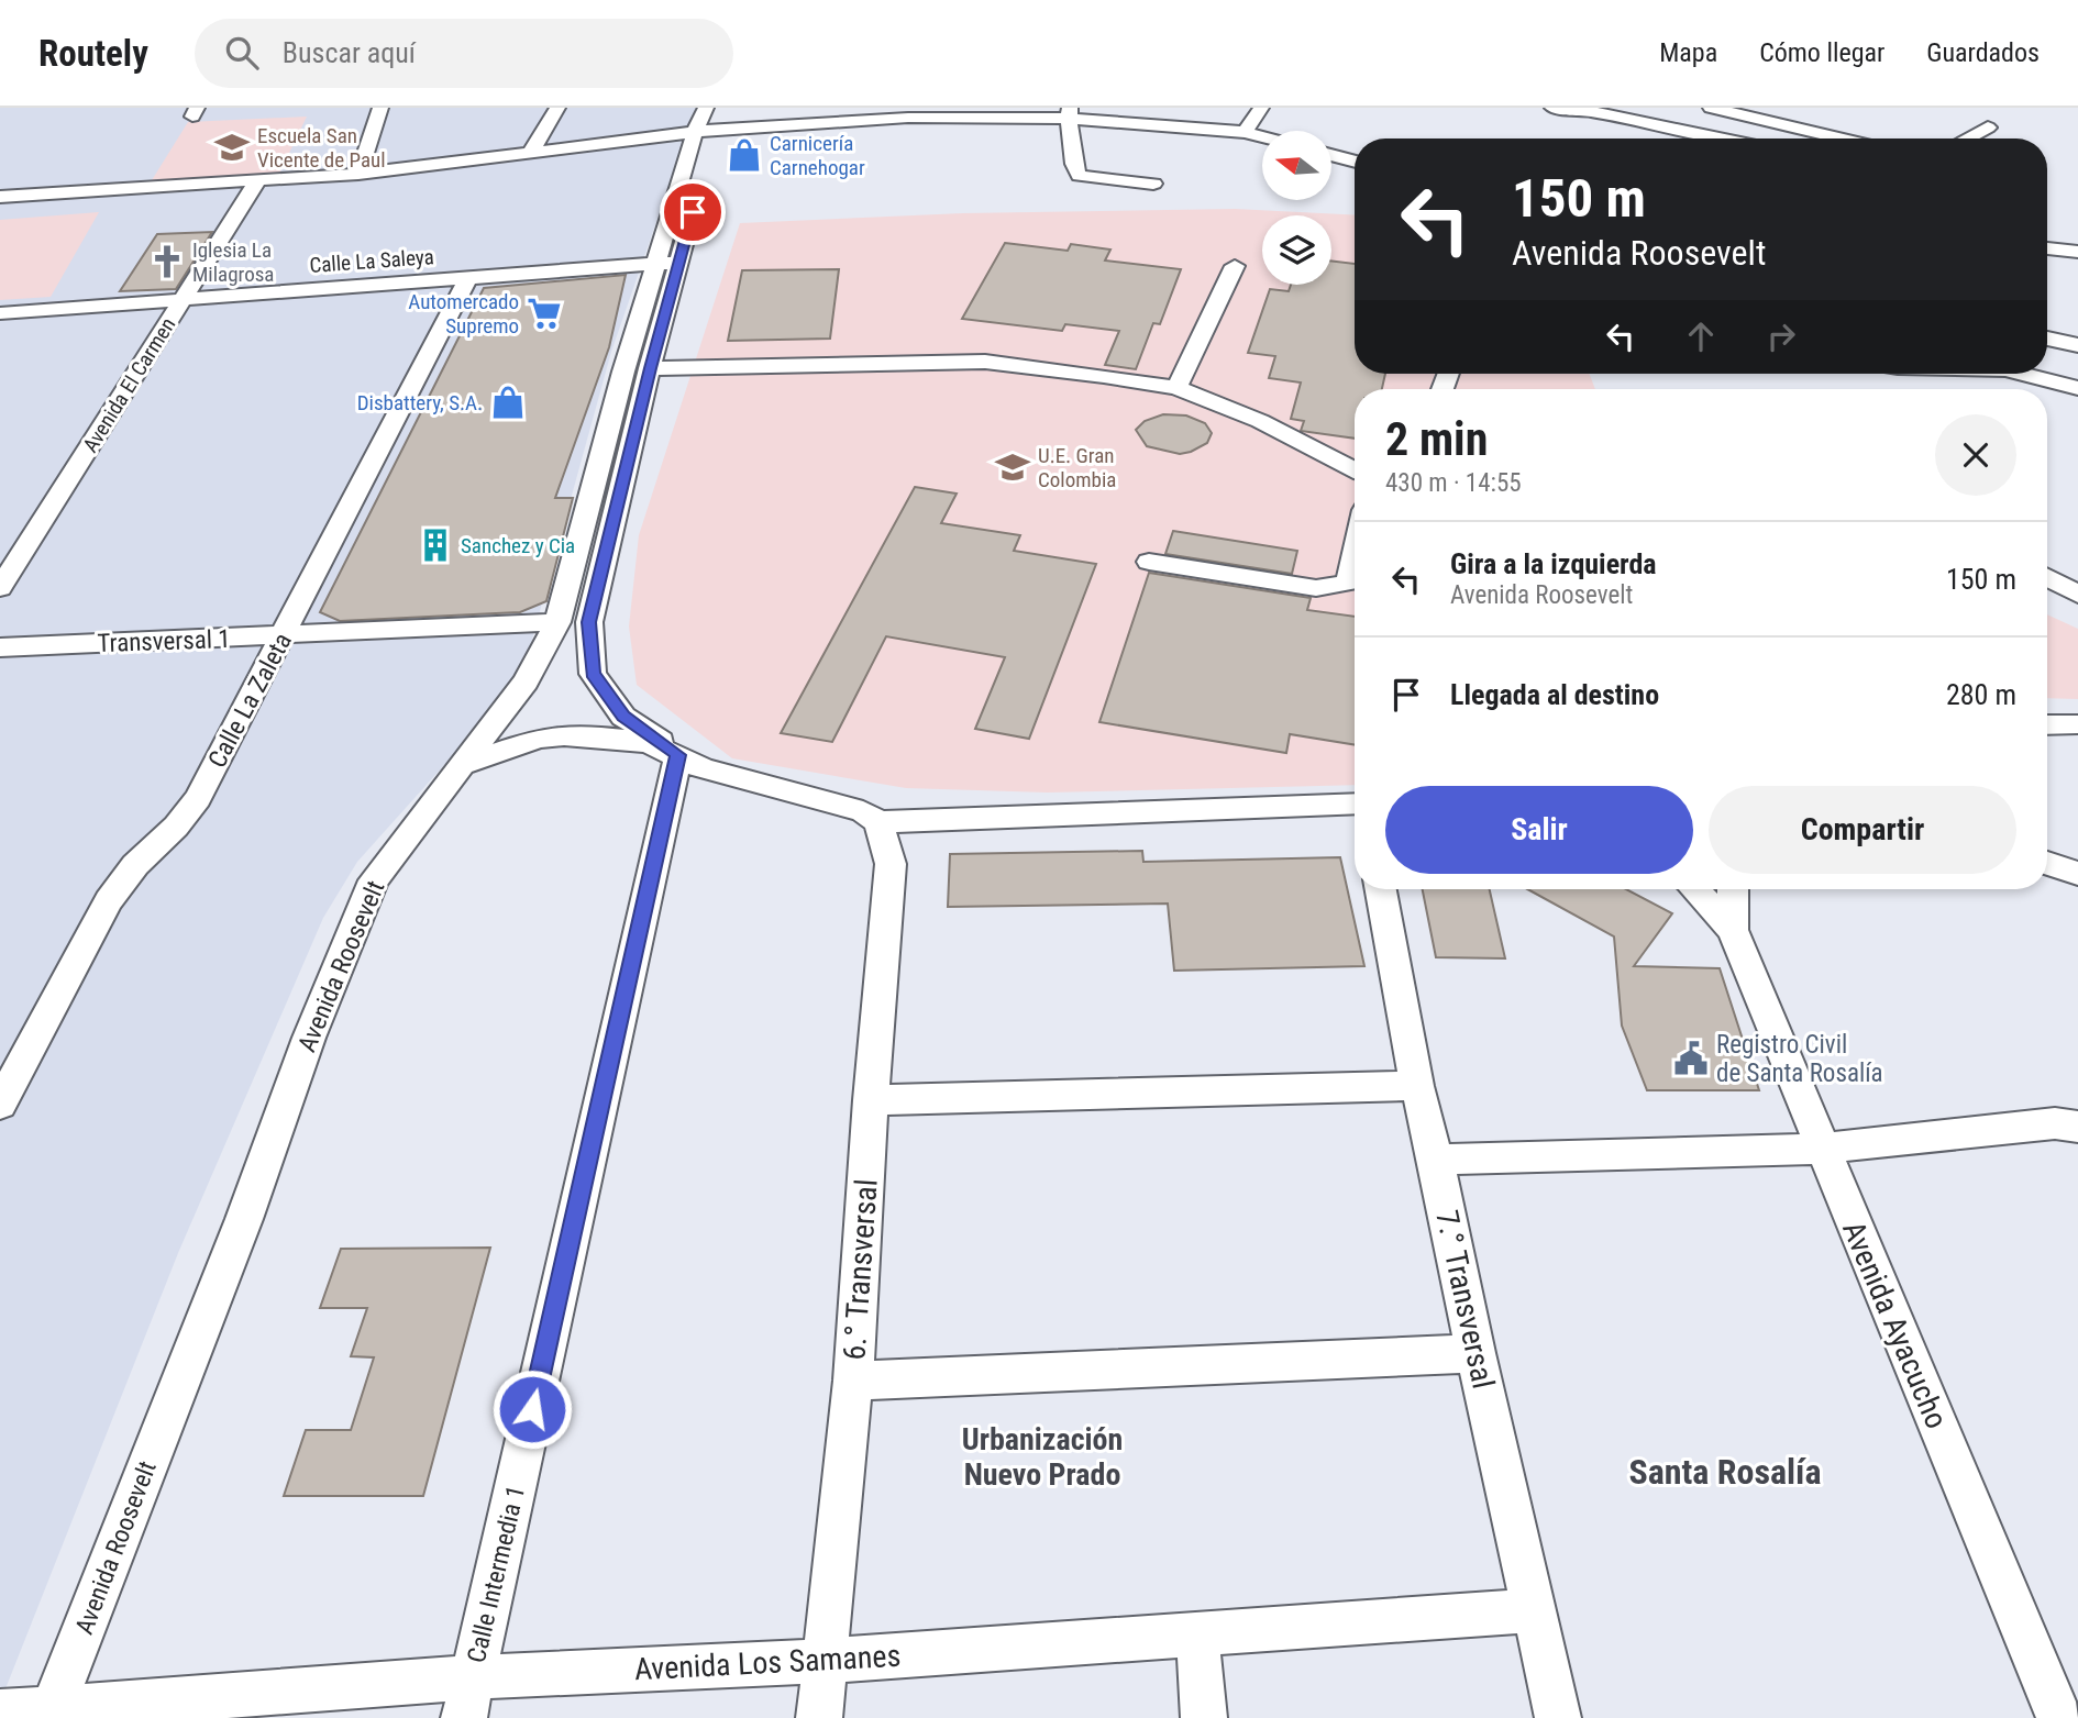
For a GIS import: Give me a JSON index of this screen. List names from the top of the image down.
{
  "streets": {
    "street": [
      "Calle La Saleya",
      "Avenida El Carmen",
      "Transversal 1",
      "Calle La Zaleta",
      "Avenida Roosevelt",
      "6.° Transversal",
      "7.° Transversal",
      "Avenida Ayacucho",
      "Calle Intermedia 1",
      "Avenida Los Samanes"
    ]
  },
  "crossings": [
    ["Calle La Saleya", "Avenida El Carmen"],
    ["Calle La Saleya", "Calle La Zaleta"],
    ["Calle La Saleya", "Avenida Roosevelt"],
    ["Transversal 1", "Calle La Zaleta"],
    ["Transversal 1", "Avenida Roosevelt"],
    ["Avenida Roosevelt", "Calle Intermedia 1"],
    ["Avenida Roosevelt", "Avenida Los Samanes"],
    ["6.° Transversal", "Avenida Los Samanes"],
    ["7.° Transversal", "Avenida Los Samanes"],
    ["Calle Intermedia 1", "Avenida Los Samanes"]
  ],
  "districts": ["Urbanización Nuevo Prado", "Santa Rosalía"],
  "places": {
    "school or university": ["Escuela San Vicente de Paul", "U.E. Gran Colombia"],
    "shop": ["Carnicería Carnehogar", "Disbattery, S.A."],
    "church": ["Iglesia La Milagrosa"],
    "supermarket": ["Automercado Supremo"],
    "building": ["Sanchez y Cia"],
    "public building": ["Registro Civil de Santa Rosalía"]
  },
  "north": "left",
  "page": {
    "header": "Routely",
    "search": "Buscar aquí",
    "nav": ["Mapa", "Cómo llegar", "Guardados"],
    "turn": ["150 m", "Avenida Roosevelt"],
    "heading": ["2 min", "430 m · 14:55"],
    "list": [
      {
        "name": "Gira a la izquierda",
        "note": "Avenida Roosevelt",
        "value": "150 m"
      },
      {
        "name": "Llegada al destino",
        "value": "280 m"
      }
    ],
    "buttons": ["Salir", "Compartir"]
  }
}
